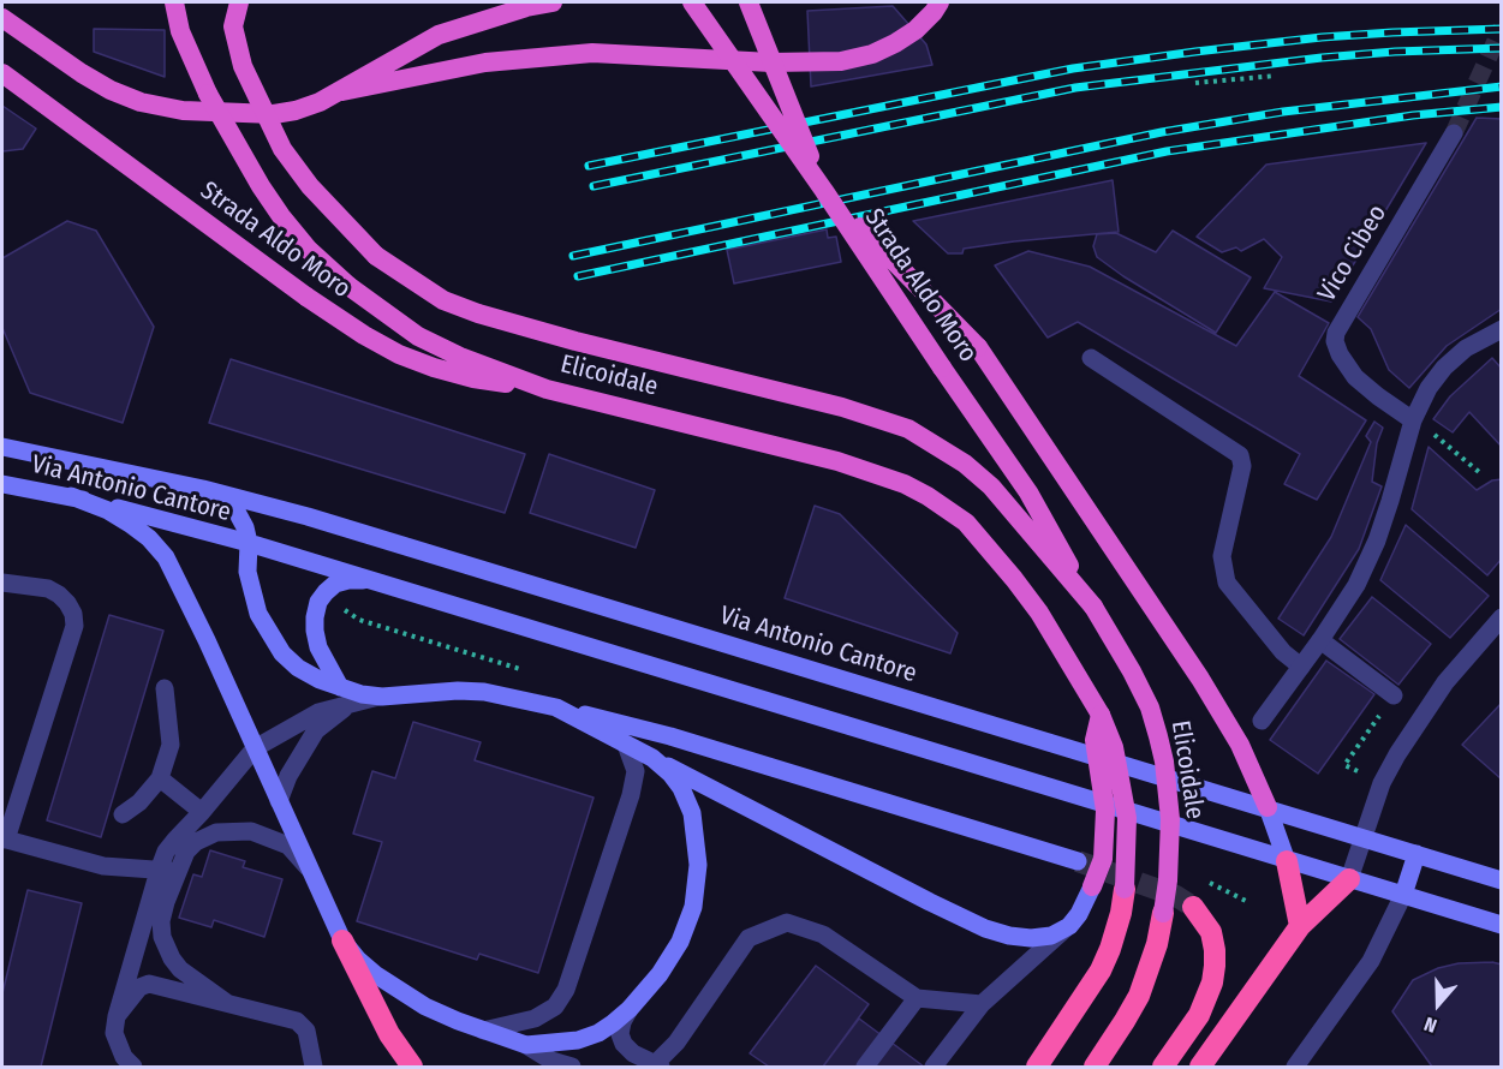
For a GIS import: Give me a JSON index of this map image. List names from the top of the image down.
{
  "streets": {
    "highway": ["Strada Aldo Moro", "Elicoidale"],
    "main road": ["Via Antonio Cantore"],
    "street": ["Vico Cibeo"]
  },
  "crossings": [
    ["Strada Aldo Moro", "Elicoidale"]
  ],
  "north": "bottom"
}
